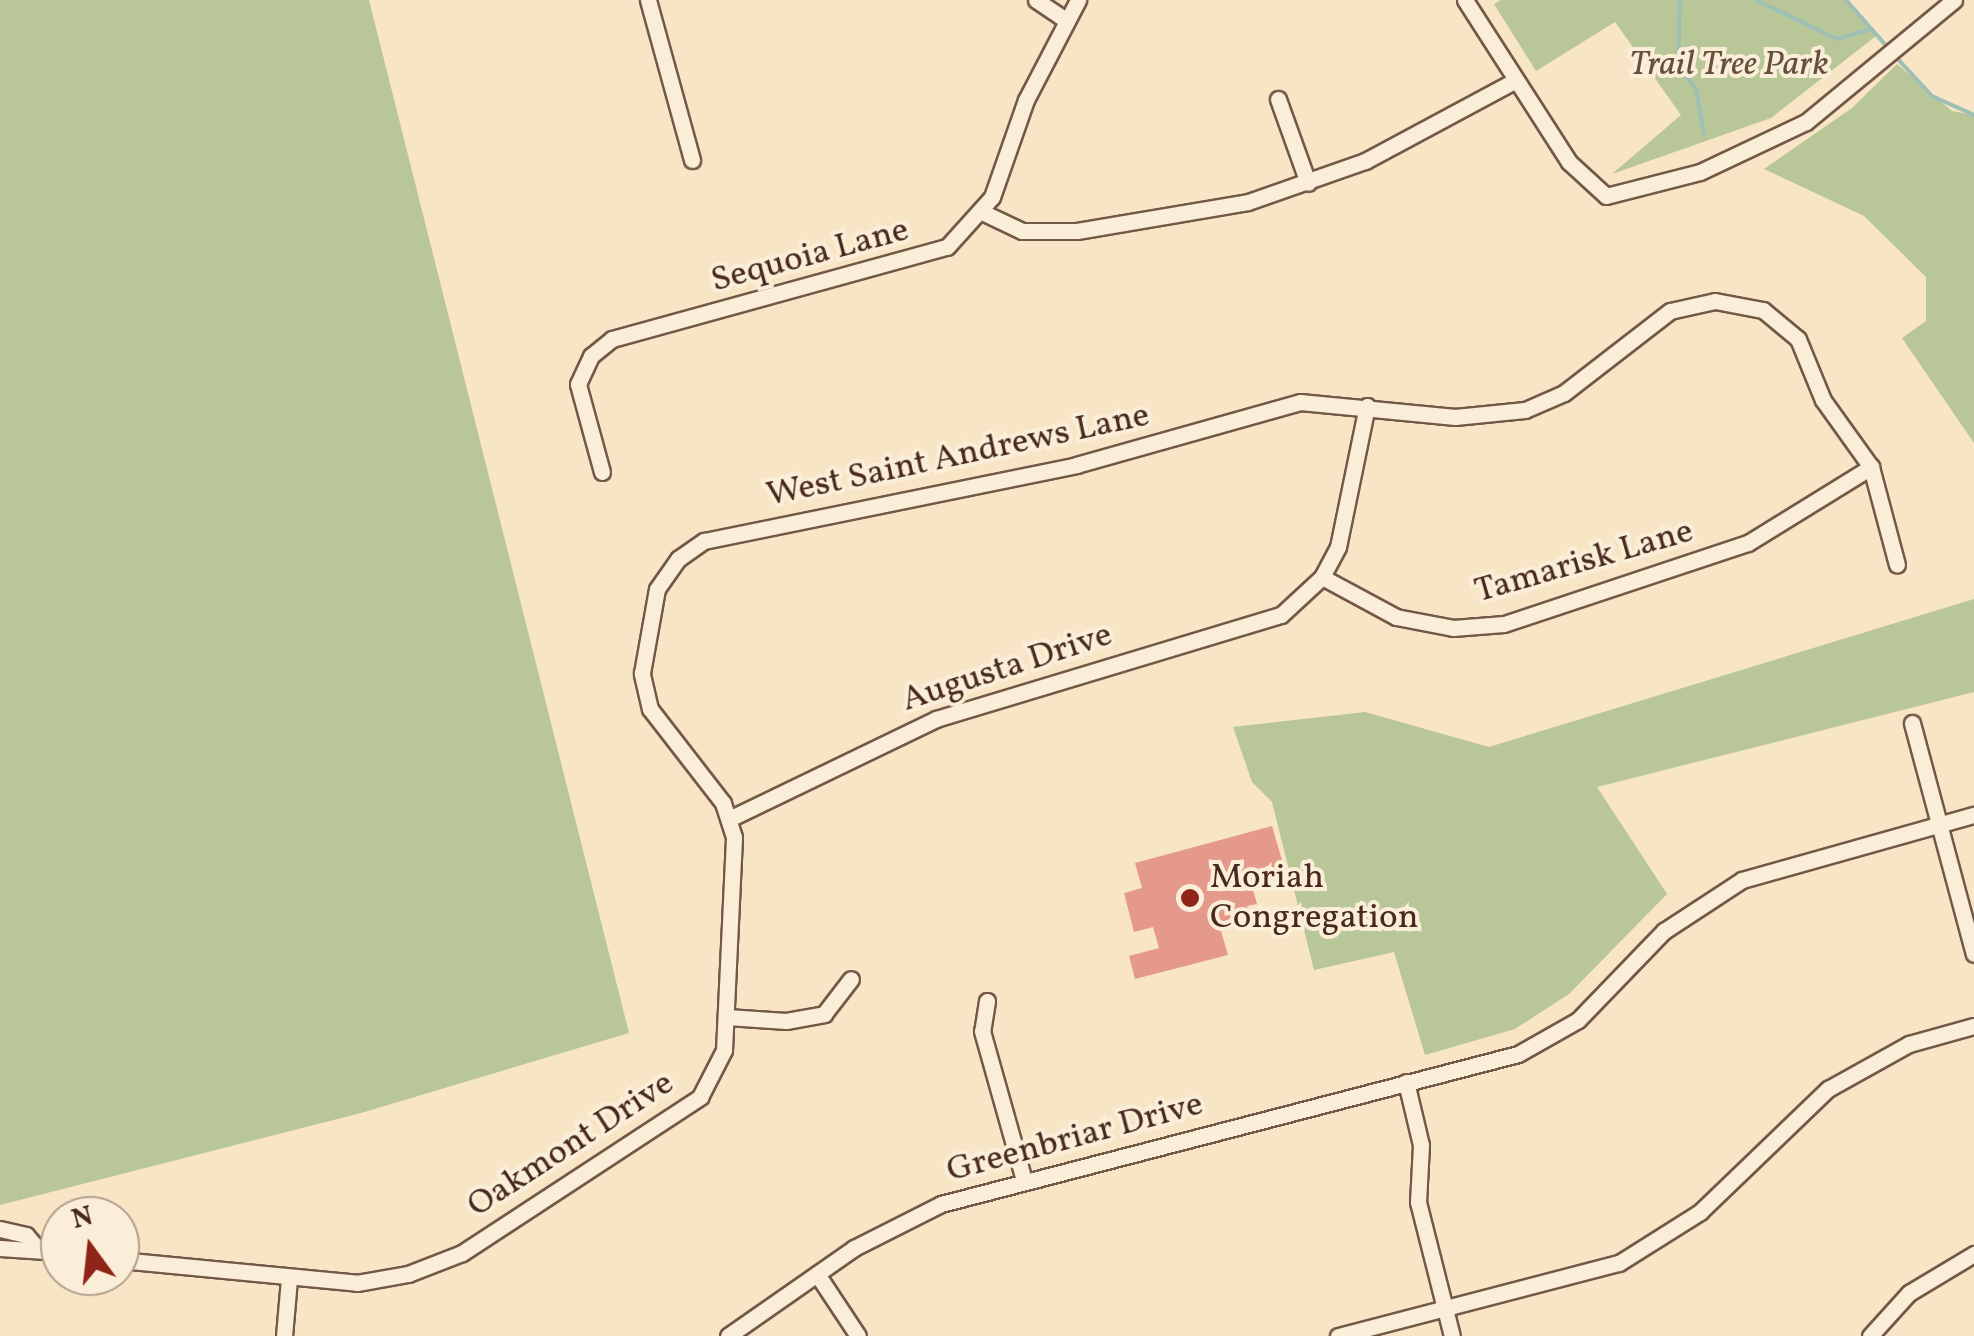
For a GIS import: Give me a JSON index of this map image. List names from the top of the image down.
{
  "streets": {
    "street": [
      "Sequoia Lane",
      "West Saint Andrews Lane",
      "Tamarisk Lane",
      "Augusta Drive",
      "Greenbriar Drive",
      "Oakmont Drive"
    ]
  },
  "crossings": [
    ["West Saint Andrews Lane", "Tamarisk Lane"],
    ["West Saint Andrews Lane", "Oakmont Drive"],
    ["Tamarisk Lane", "Augusta Drive"],
    ["Augusta Drive", "Oakmont Drive"]
  ],
  "parks": ["Trail Tree Park"],
  "places": ["Moriah Congregation"],
  "north": "top"
}
